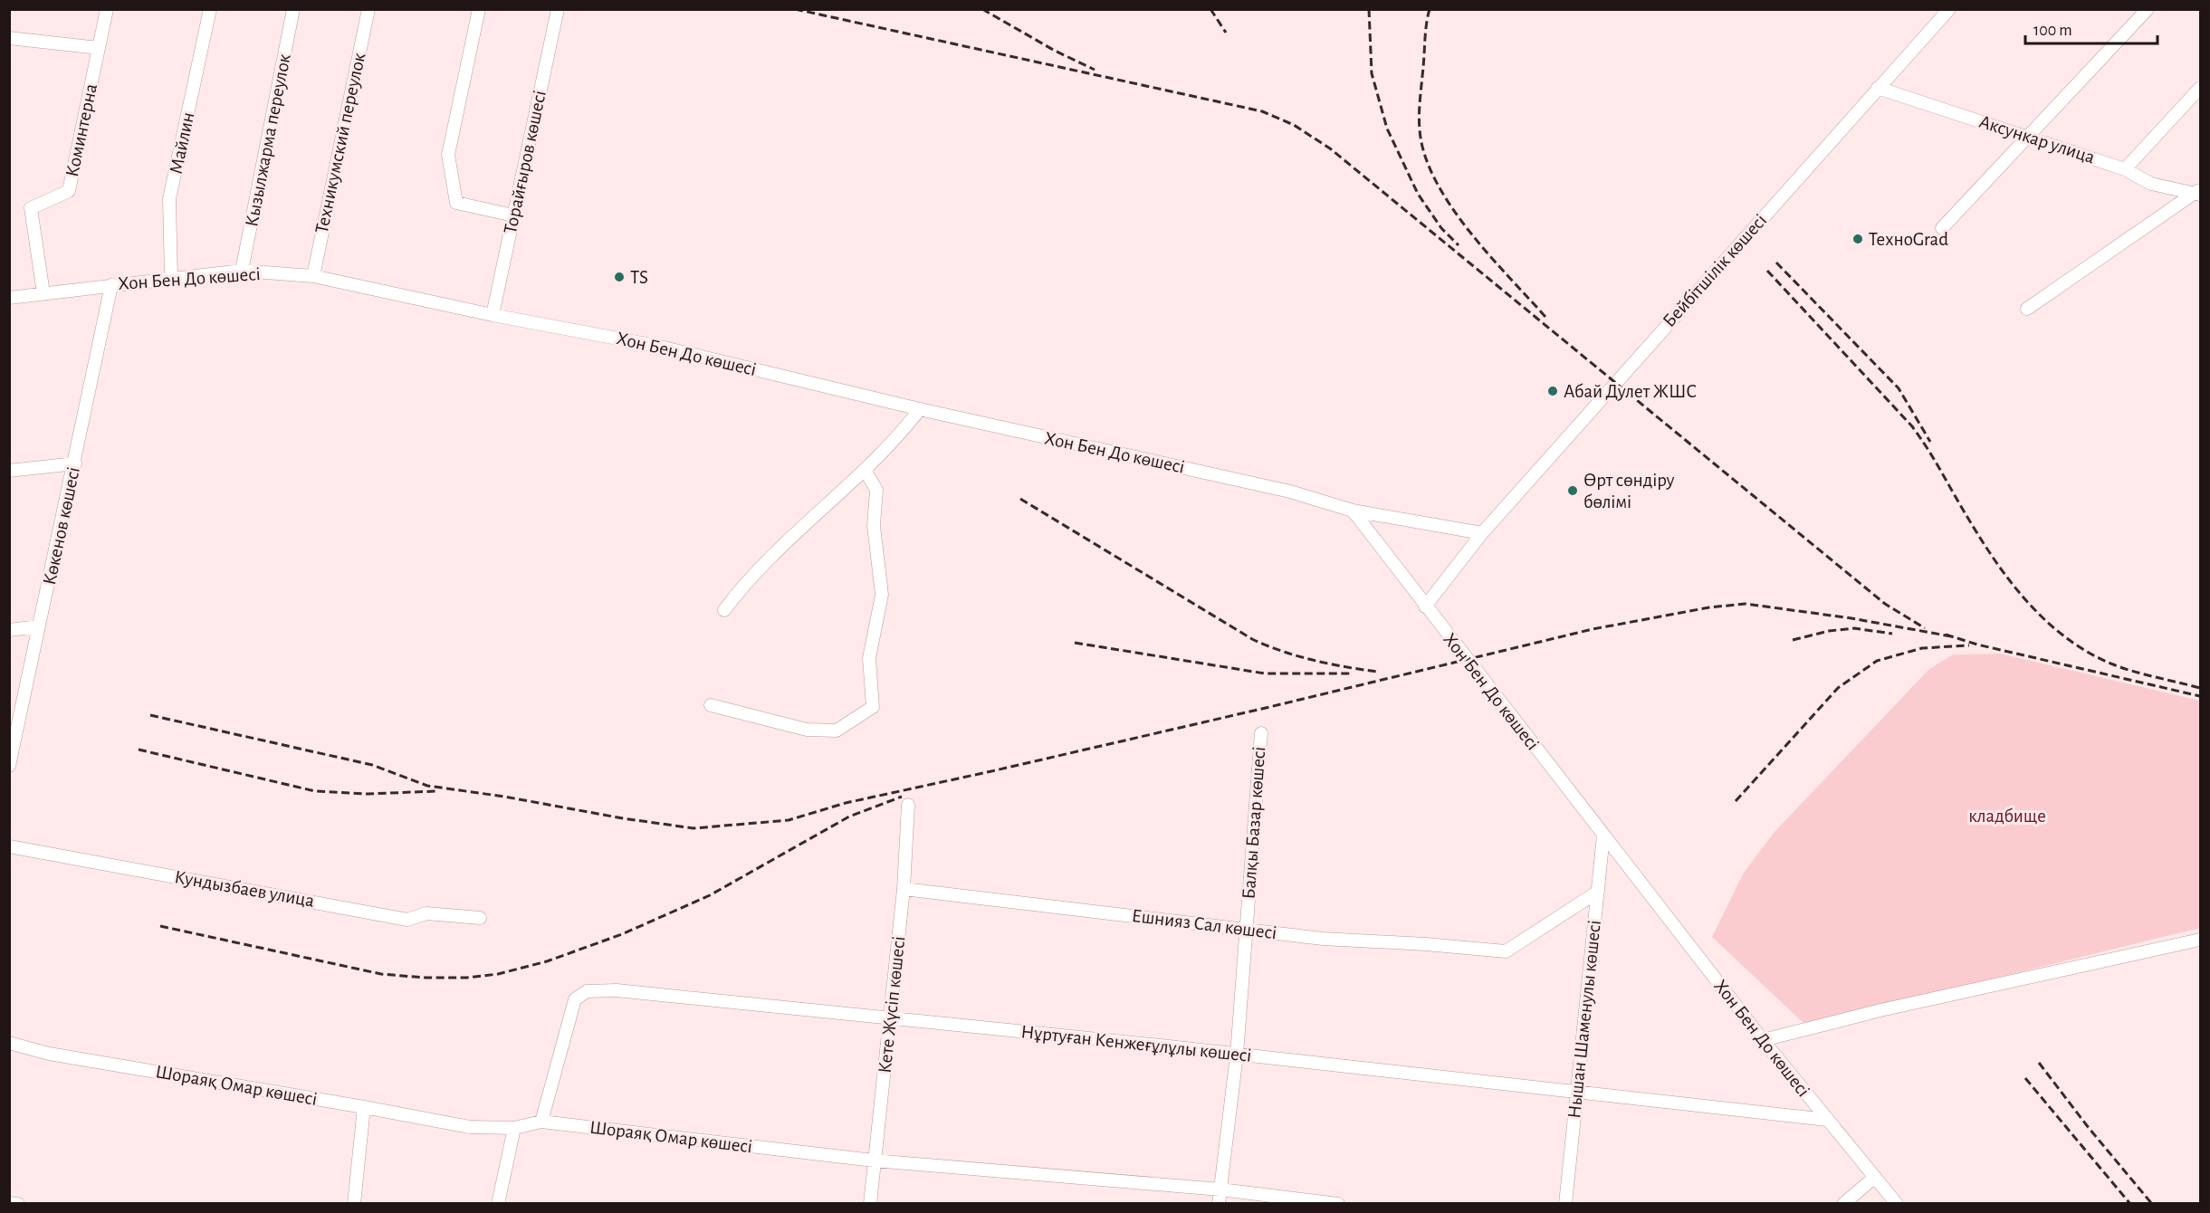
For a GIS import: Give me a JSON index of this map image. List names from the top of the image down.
{
  "streets": {
    "street": [
      "Коминтерна",
      "Аксункар улица",
      "Кызылжарма переулок",
      "Майлин",
      "Техникумский переулок",
      "Торайғыров көшесі",
      "Бейбітшілік көшесі",
      "Хон Бен До көшесі",
      "Көкенов көшесі",
      "Балқы Базар көшесі",
      "Кундызбаев улица",
      "Ешнияз Сал көшесі",
      "Кете Жүсіп көшесі",
      "Нышан Шаменулы көшесі",
      "Нұртуған Кенжеғұлұлы көшесі",
      "Шораяқ Омар көшесі"
    ]
  },
  "crossings": [
    ["Коминтерна", "Хон Бен До көшесі"],
    ["Аксункар улица", "Бейбітшілік көшесі"],
    ["Кызылжарма переулок", "Хон Бен До көшесі"],
    ["Майлин", "Хон Бен До көшесі"],
    ["Техникумский переулок", "Хон Бен До көшесі"],
    ["Торайғыров көшесі", "Хон Бен До көшесі"],
    ["Бейбітшілік көшесі", "Хон Бен До көшесі"],
    ["Хон Бен До көшесі", "Көкенов көшесі"],
    ["Хон Бен До көшесі", "Нышан Шаменулы көшесі"],
    ["Хон Бен До көшесі", "Нұртуған Кенжеғұлұлы көшесі"],
    ["Балқы Базар көшесі", "Ешнияз Сал көшесі"],
    ["Балқы Базар көшесі", "Нұртуған Кенжеғұлұлы көшесі"],
    ["Балқы Базар көшесі", "Шораяқ Омар көшесі"],
    ["Ешнияз Сал көшесі", "Кете Жүсіп көшесі"],
    ["Ешнияз Сал көшесі", "Нышан Шаменулы көшесі"],
    ["Кете Жүсіп көшесі", "Нұртуған Кенжеғұлұлы көшесі"],
    ["Кете Жүсіп көшесі", "Шораяқ Омар көшесі"],
    ["Нышан Шаменулы көшесі", "Нұртуған Кенжеғұлұлы көшесі"],
    ["Нұртуған Кенжеғұлұлы көшесі", "Шораяқ Омар көшесі"]
  ],
  "parks": ["кладбище"],
  "places": [
    "ТехноGrad",
    "TS",
    "Абай Дулет ЖШС",
    "Өрт сөндіру бөлімі"
  ],
  "scale_bar": "100 m"
}
